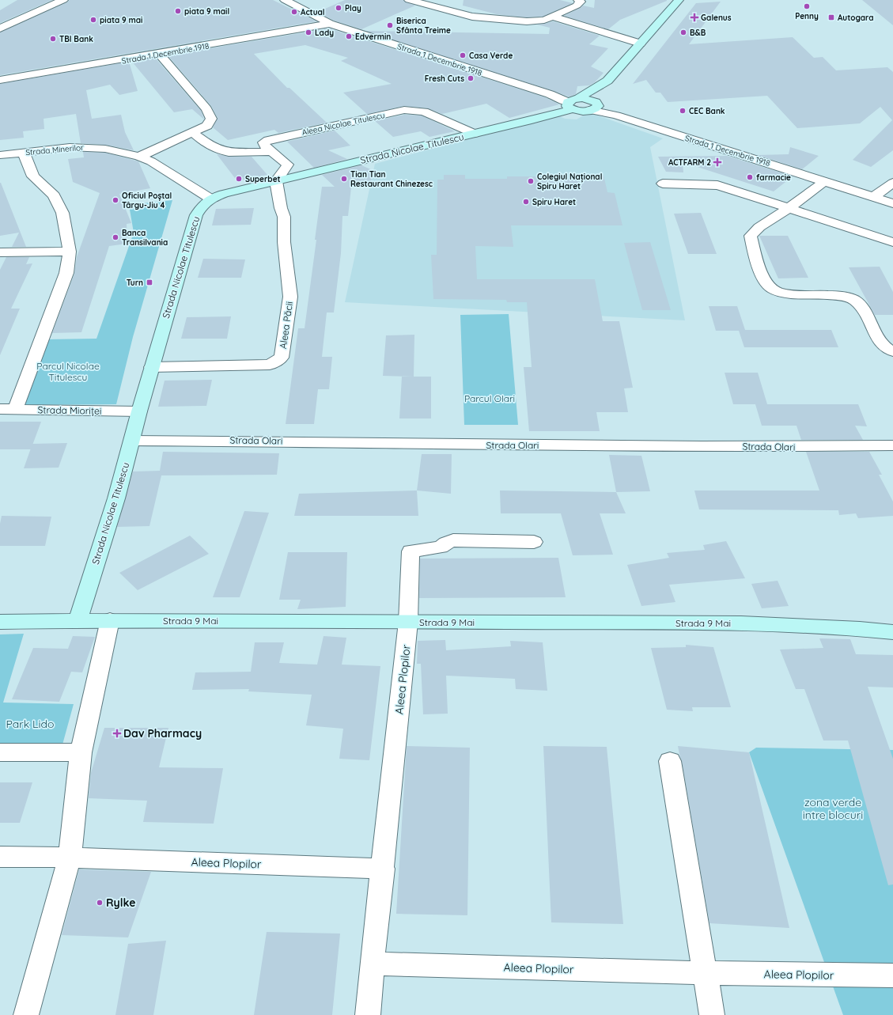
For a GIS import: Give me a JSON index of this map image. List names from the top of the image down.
{
  "streets": {
    "main road": ["Strada Nicolae Titulescu", "Strada 9 Mai"],
    "street": [
      "Strada 1 Decembrie 1918",
      "Aleea Nicolae Titulescu",
      "Strada Minerilor",
      "Aleea Păcii",
      "Strada Mioriței",
      "Strada Olari",
      "Aleea Plopilor"
    ]
  },
  "crossings": [
    ["Strada 1 Decembrie 1918", "Strada Nicolae Titulescu"],
    ["Aleea Nicolae Titulescu", "Strada Nicolae Titulescu"],
    ["Aleea Nicolae Titulescu", "Aleea Păcii"],
    ["Strada Nicolae Titulescu", "Strada Minerilor"],
    ["Strada Nicolae Titulescu", "Aleea Păcii"],
    ["Strada Nicolae Titulescu", "Strada Mioriței"],
    ["Strada Nicolae Titulescu", "Strada Olari"],
    ["Strada Nicolae Titulescu", "Strada 9 Mai"],
    ["Strada 9 Mai", "Aleea Plopilor"]
  ],
  "parks": [
    "Parcul Nicolae Titulescu",
    "Parcul Olari",
    "Park Lido",
    "zona verde intre blocuri"
  ],
  "places": {
    "other": [
      "Penny",
      "Play",
      "piata 9 mail",
      "Actual",
      "piata 9 mai",
      "Biserica Sfânta Treime",
      "Lady",
      "B&B",
      "Edvermin",
      "TBI Bank",
      "Casa Verde",
      "Fresh Cuts",
      "CEC Bank",
      "farmacie",
      "Superbet",
      "Tian Tian Restaurant Chinezesc",
      "Colegiul Național Spiru Haret",
      "Oficiul Poștal Târgu-Jiu 4",
      "Spiru Haret",
      "Banca Transilvania",
      "Rylke"
    ],
    "health": ["Galenus", "ACTFARM 2", "Dav Pharmacy"],
    "transit": ["Autogara", "Turn"]
  }
}
